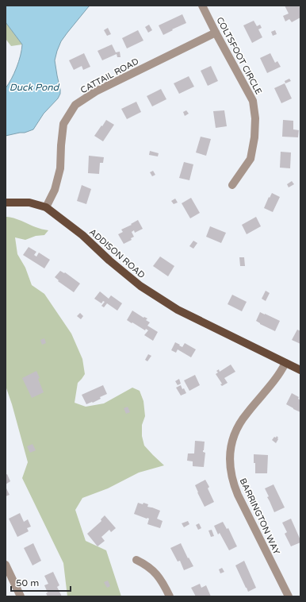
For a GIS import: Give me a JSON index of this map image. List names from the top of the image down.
{
  "streets": {
    "main road": ["ADDISON ROAD"],
    "street": ["COLTSFOOT CIRCLE", "CATTAIL ROAD", "BARRINGTON WAY"]
  },
  "crossings": [
    ["COLTSFOOT CIRCLE", "CATTAIL ROAD"],
    ["CATTAIL ROAD", "ADDISON ROAD"],
    ["ADDISON ROAD", "BARRINGTON WAY"]
  ],
  "water": ["Duck Pond"],
  "scale_bar": "50 m"
}
